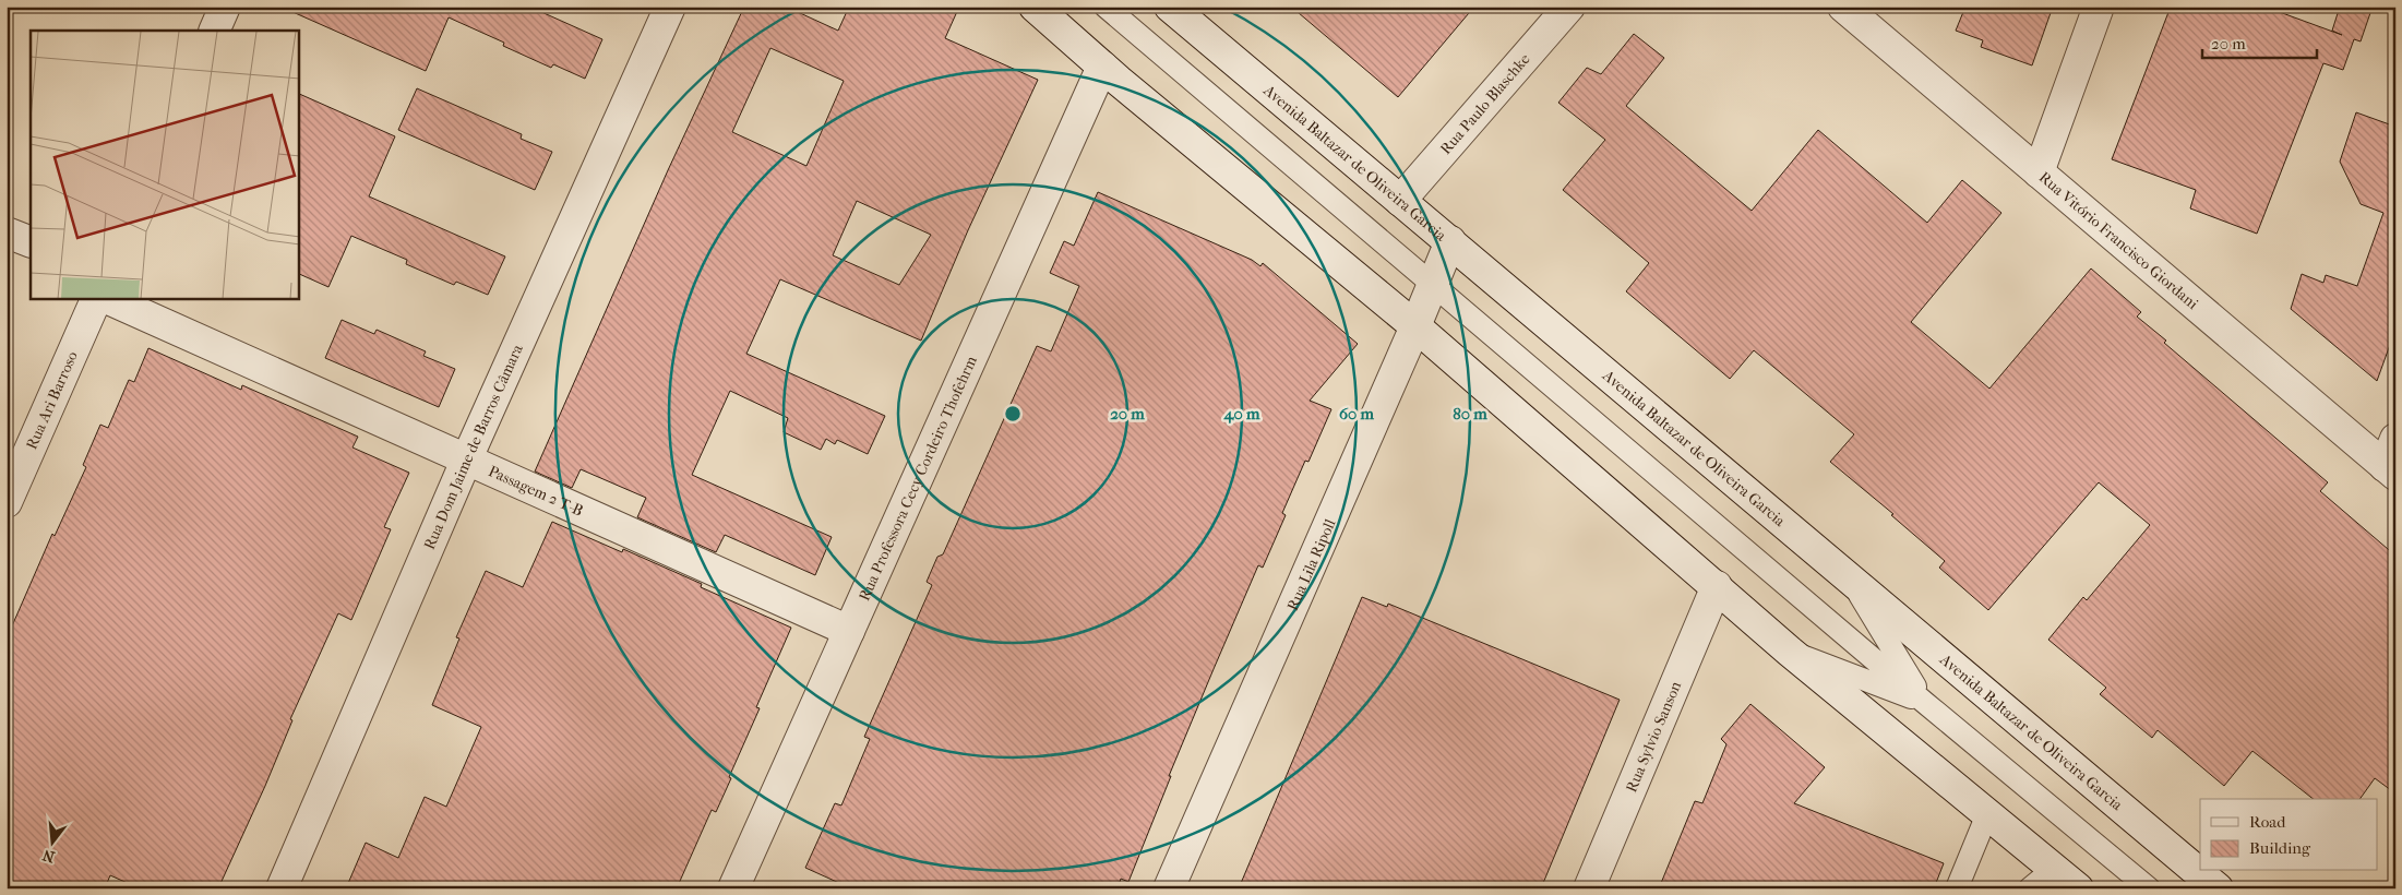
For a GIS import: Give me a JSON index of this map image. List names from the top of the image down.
{
  "streets": {
    "street": [
      "Rua Paulo Blaschke",
      "Avenida Baltazar de Oliveira Garcia",
      "Rua Vitório Francisco Giordani",
      "Rua Ari Barroso",
      "Rua Dom Jaime de Barros Câmara",
      "Rua Professora Cecy Cordeiro Thofehrm",
      "Passagem 2 T-B",
      "Rua Lila Ripoll",
      "Rua Sylvio Sanson"
    ]
  },
  "crossings": [
    ["Rua Paulo Blaschke", "Avenida Baltazar de Oliveira Garcia"],
    ["Avenida Baltazar de Oliveira Garcia", "Rua Lila Ripoll"],
    ["Rua Dom Jaime de Barros Câmara", "Passagem 2 T-B"],
    ["Rua Professora Cecy Cordeiro Thofehrm", "Passagem 2 T-B"]
  ],
  "legend": ["Road", "Building"],
  "scale_bar": "20 m",
  "north": "bottom",
  "rings": [
    "20 m",
    "40 m",
    "60 m",
    "80 m"
  ]
}
